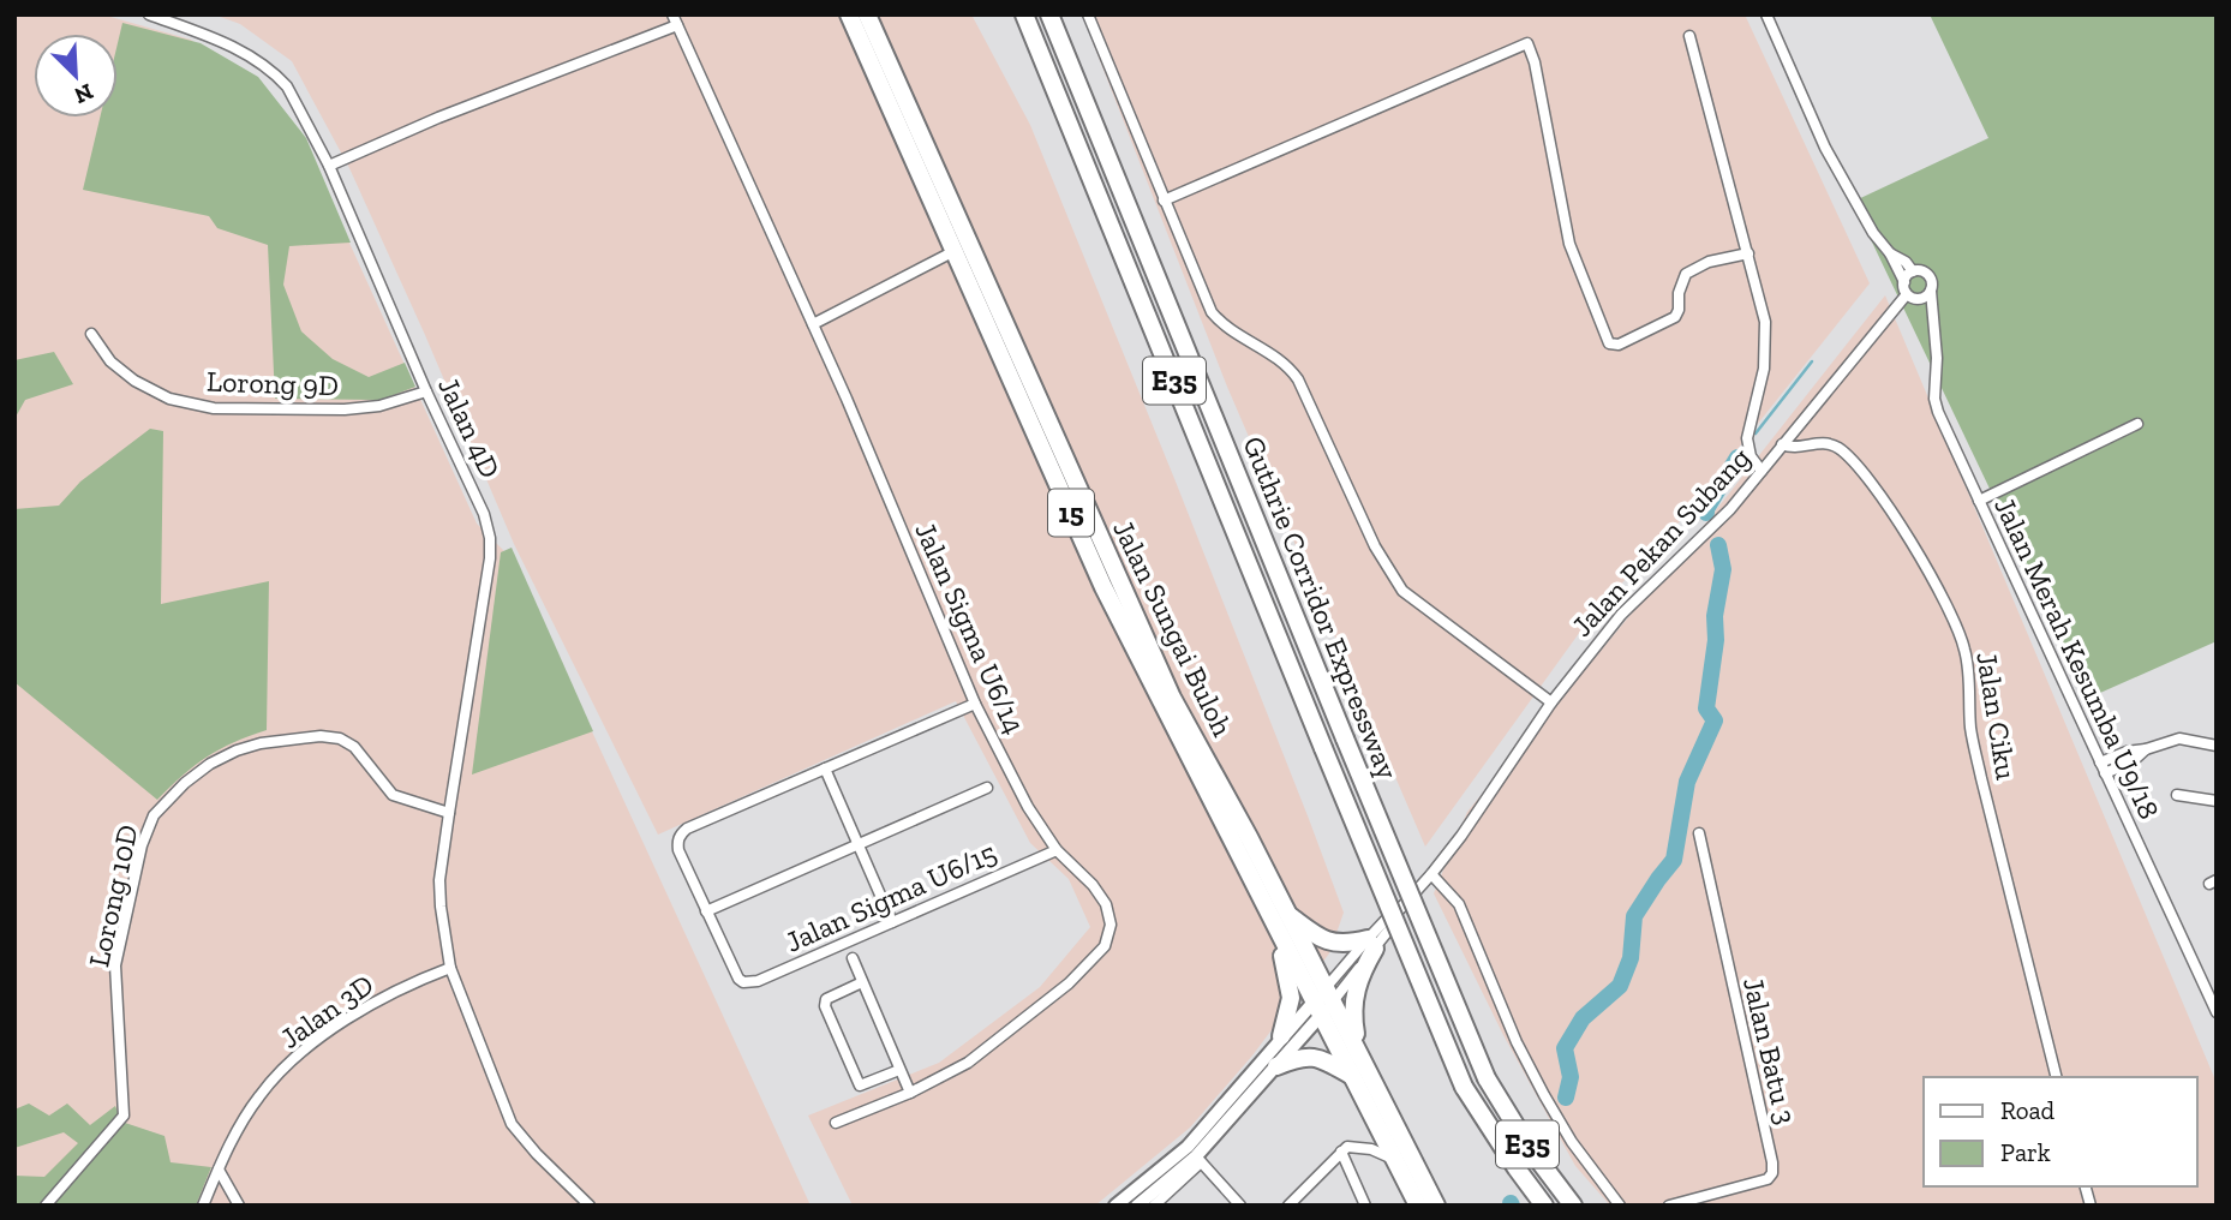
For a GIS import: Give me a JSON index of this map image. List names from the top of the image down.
{
  "streets": {
    "highway": [
      "E35",
      "15",
      "Guthrie Corridor Expressway",
      "Jalan Sungai Buloh"
    ],
    "street": [
      "Lorong 9D",
      "Jalan 4D",
      "Jalan Pekan Subang",
      "Jalan Sigma U6/14",
      "Jalan Merah Kesumba U9/18",
      "Jalan Ciku",
      "Lorong 10D",
      "Jalan Sigma U6/15",
      "Jalan 3D",
      "Jalan Batu 3"
    ]
  },
  "crossings": [
    ["Lorong 9D", "Jalan 4D"],
    ["Jalan 4D", "Lorong 10D"],
    ["Jalan 4D", "Jalan 3D"],
    ["Jalan Pekan Subang", "Jalan Sungai Buloh"],
    ["Jalan Pekan Subang", "Jalan Merah Kesumba U9/18"],
    ["Jalan Pekan Subang", "Jalan Ciku"],
    ["Jalan Sigma U6/14", "Jalan Sigma U6/15"]
  ],
  "legend": ["Road", "Park"],
  "north": "bottom right"
}
